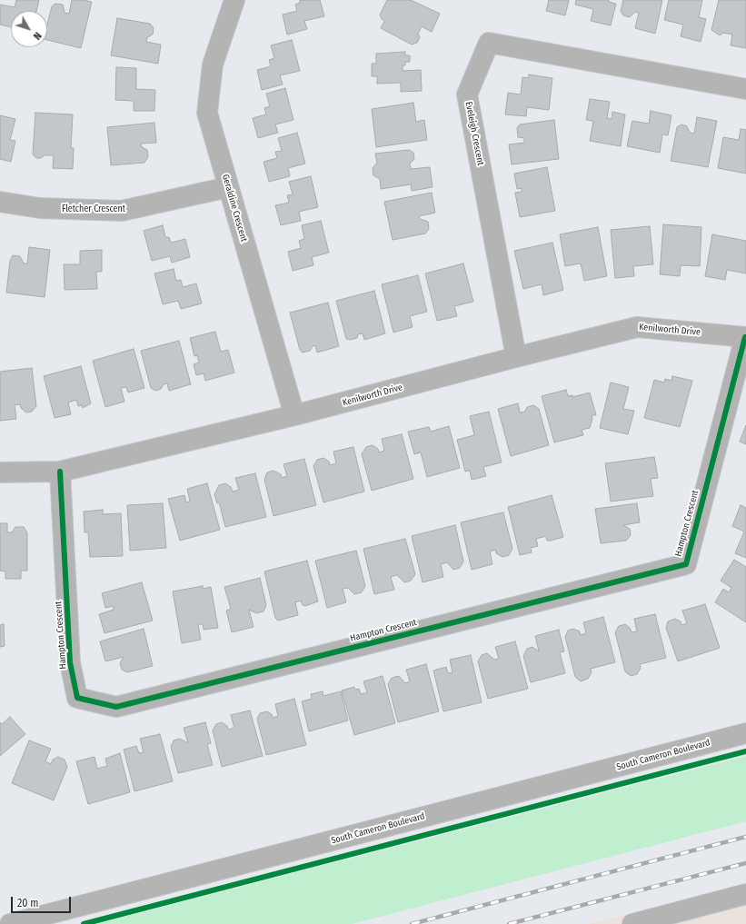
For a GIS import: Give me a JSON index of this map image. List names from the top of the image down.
{
  "streets": {
    "street": [
      "Eveleigh Crescent",
      "Geraldine Crescent",
      "Fletcher Crescent",
      "Kenilworth Drive",
      "Hampton Crescent",
      "South Cameron Boulevard"
    ]
  },
  "crossings": [
    ["Eveleigh Crescent", "Kenilworth Drive"],
    ["Geraldine Crescent", "Fletcher Crescent"],
    ["Geraldine Crescent", "Kenilworth Drive"],
    ["Kenilworth Drive", "Hampton Crescent"]
  ],
  "scale_bar": "20 m",
  "north": "bottom right"
}
